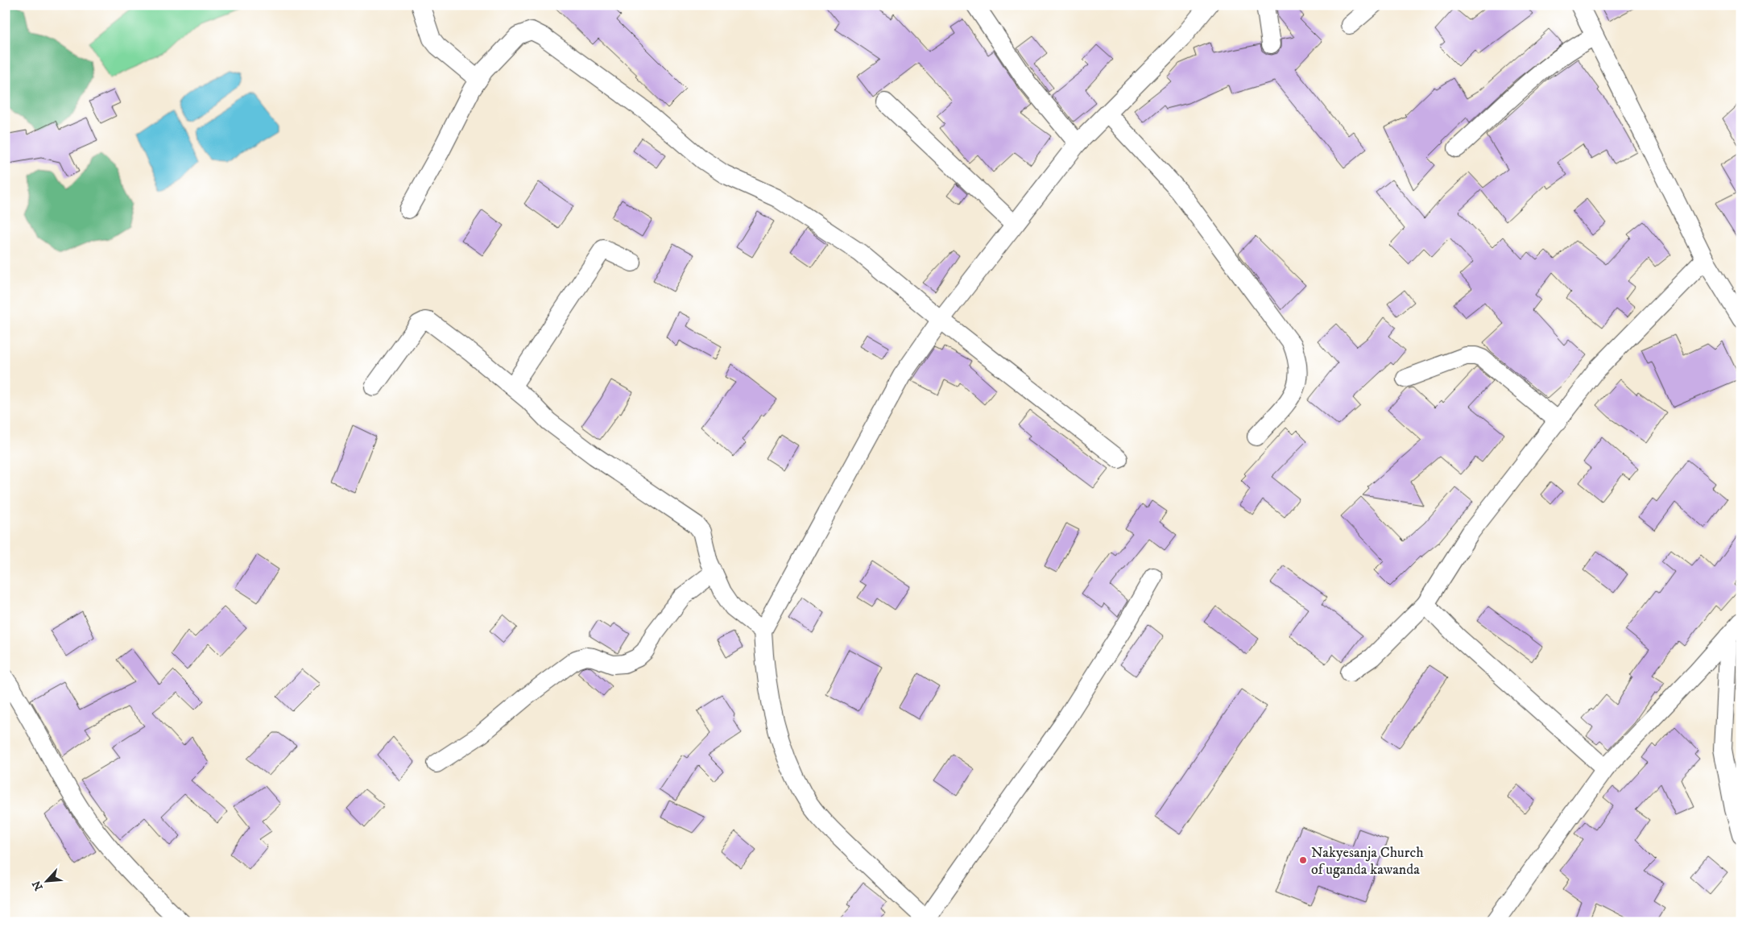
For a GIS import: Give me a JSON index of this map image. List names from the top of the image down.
{
  "places": ["Nakyesanja Church of uganda kawanda"],
  "north": "bottom left"
}
